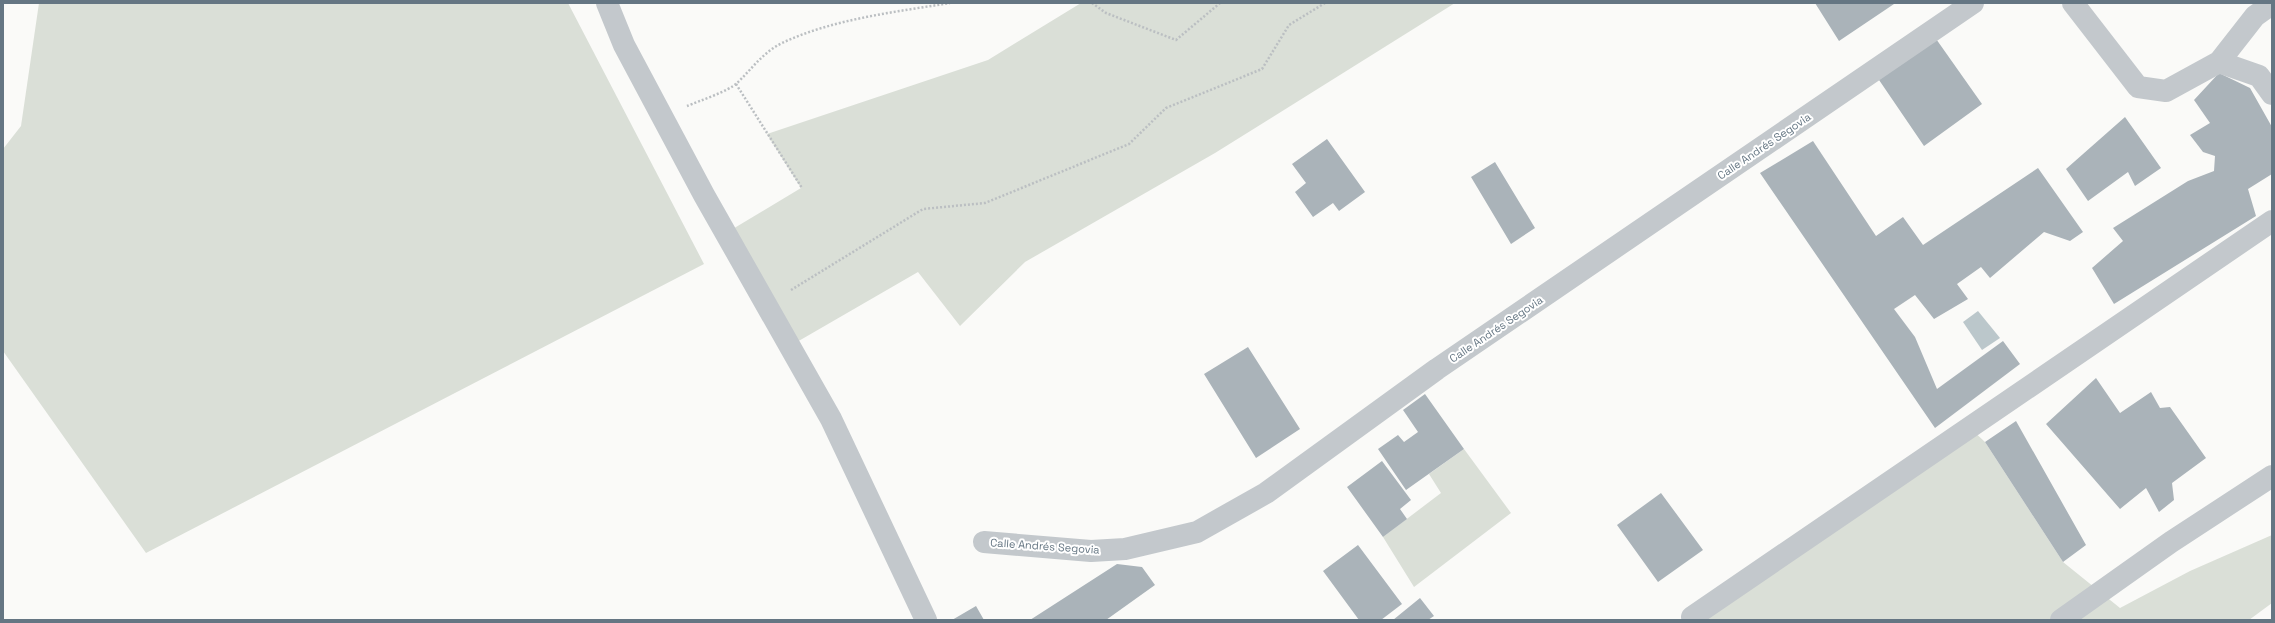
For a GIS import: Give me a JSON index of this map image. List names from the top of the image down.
{
  "streets": {
    "street": ["Calle Andrés Segovia"]
  }
}
